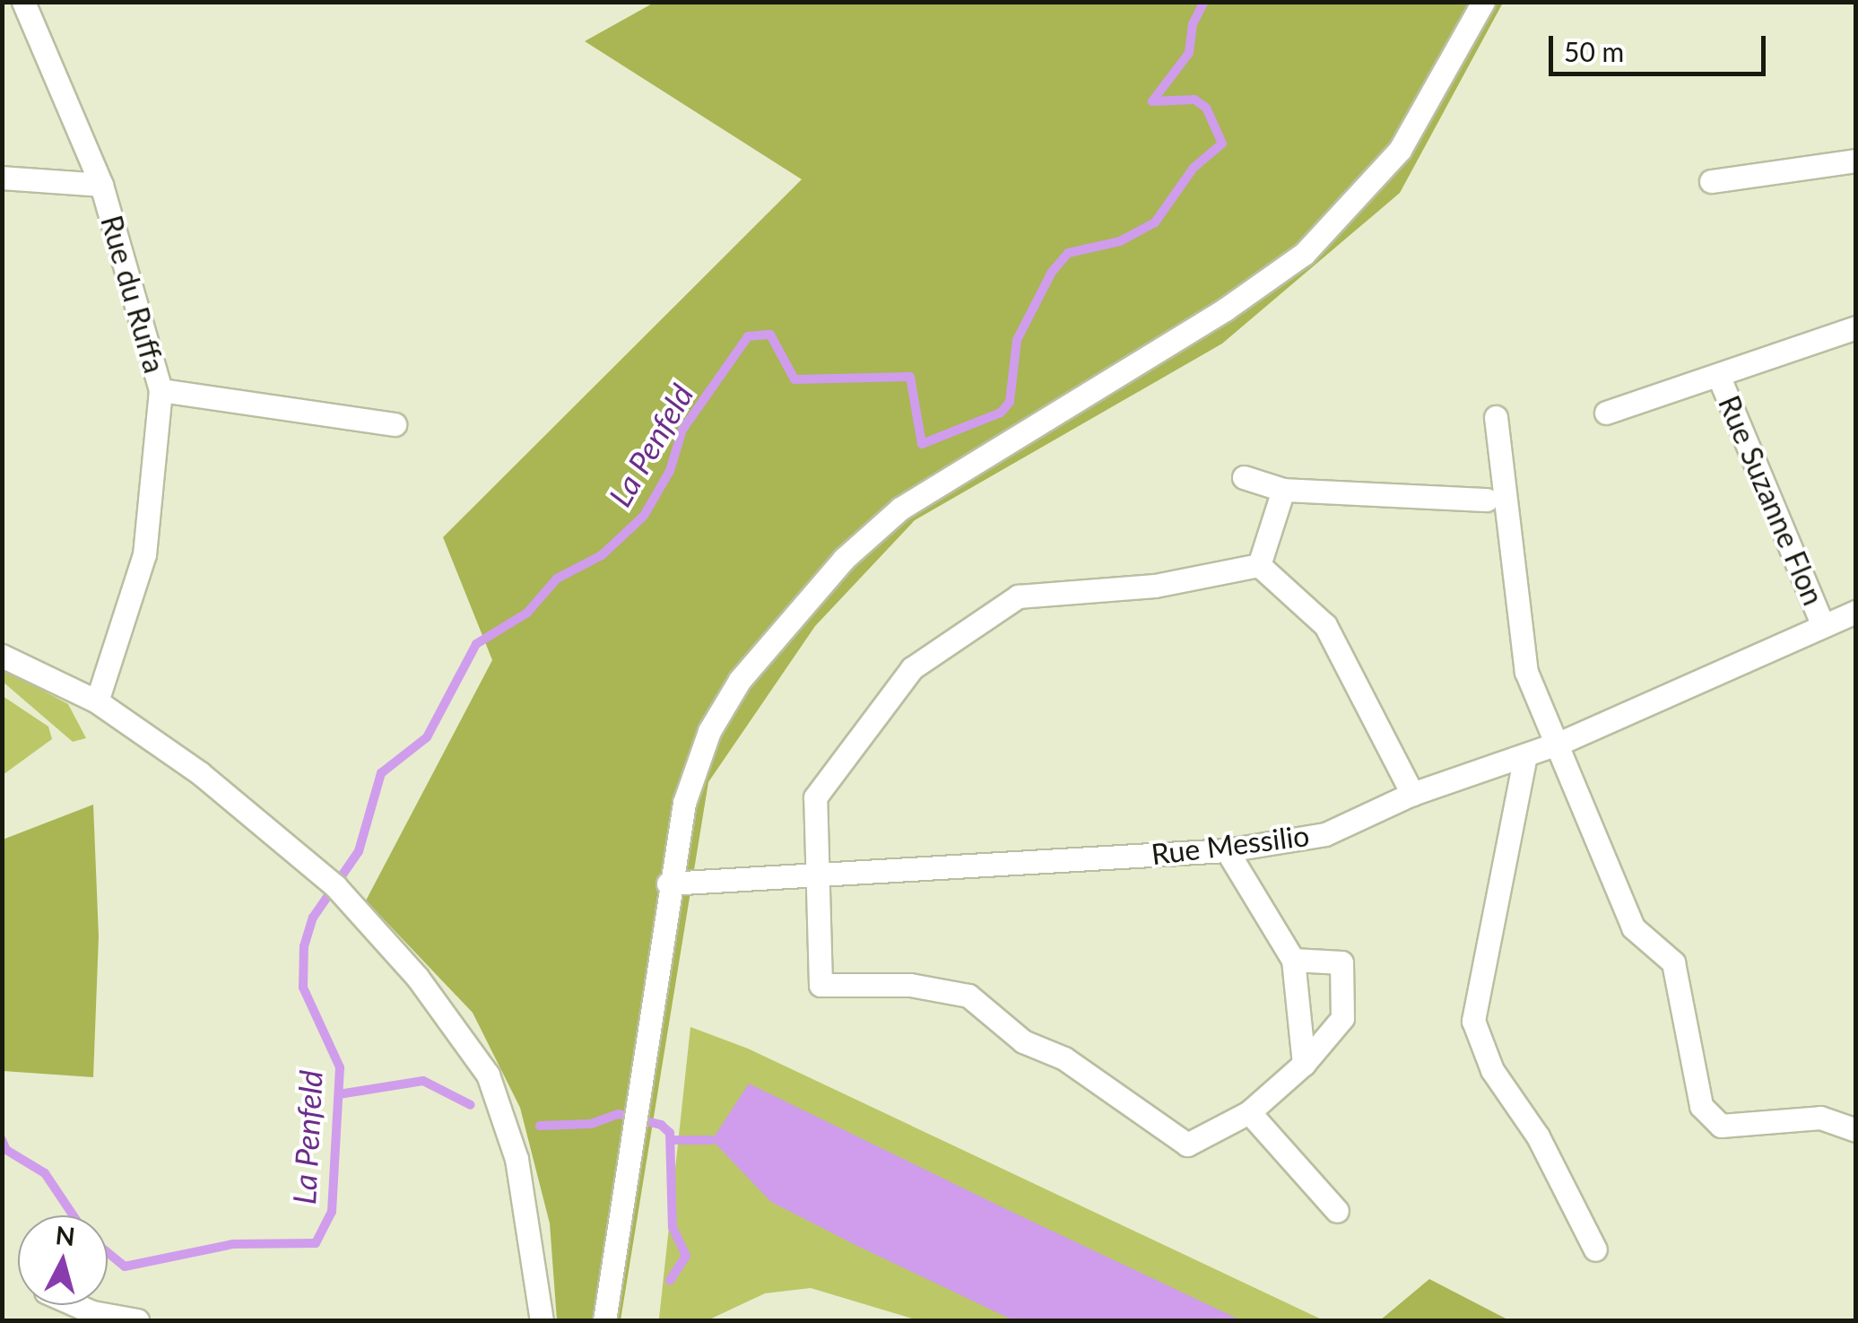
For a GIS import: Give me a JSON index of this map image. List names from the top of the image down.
{
  "streets": {
    "street": ["Rue du Ruffa", "Rue Suzanne Flon", "Rue Messilio"]
  },
  "crossings": [
    ["Rue Suzanne Flon", "Rue Messilio"]
  ],
  "water": ["La Penfeld"],
  "scale_bar": "50 m",
  "north": "top"
}
